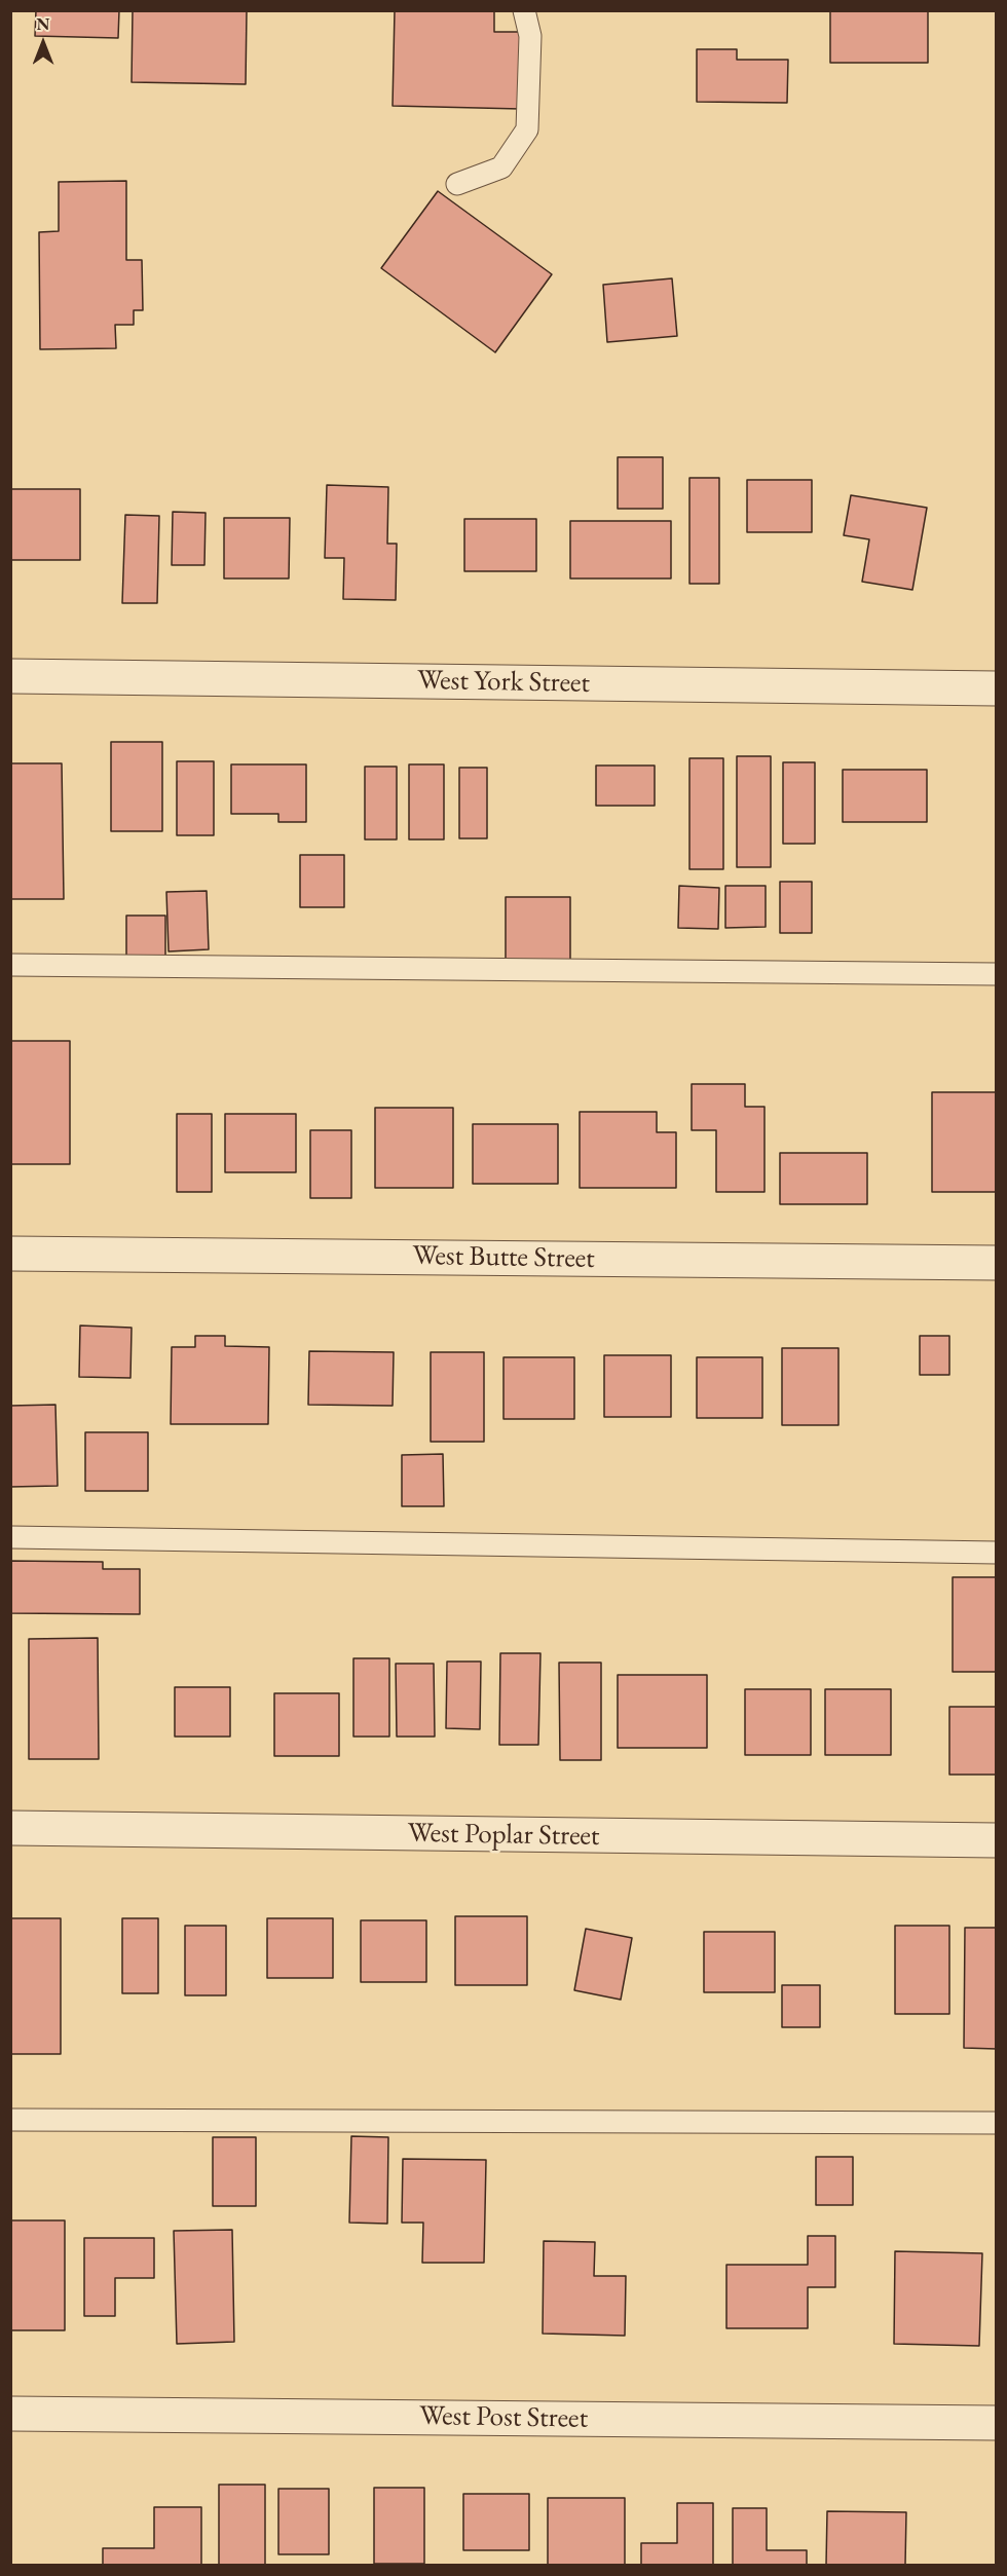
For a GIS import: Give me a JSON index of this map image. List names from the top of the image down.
{
  "streets": {
    "street": [
      "West York Street",
      "West Butte Street",
      "West Poplar Street",
      "West Post Street"
    ]
  },
  "north": "top"
}
